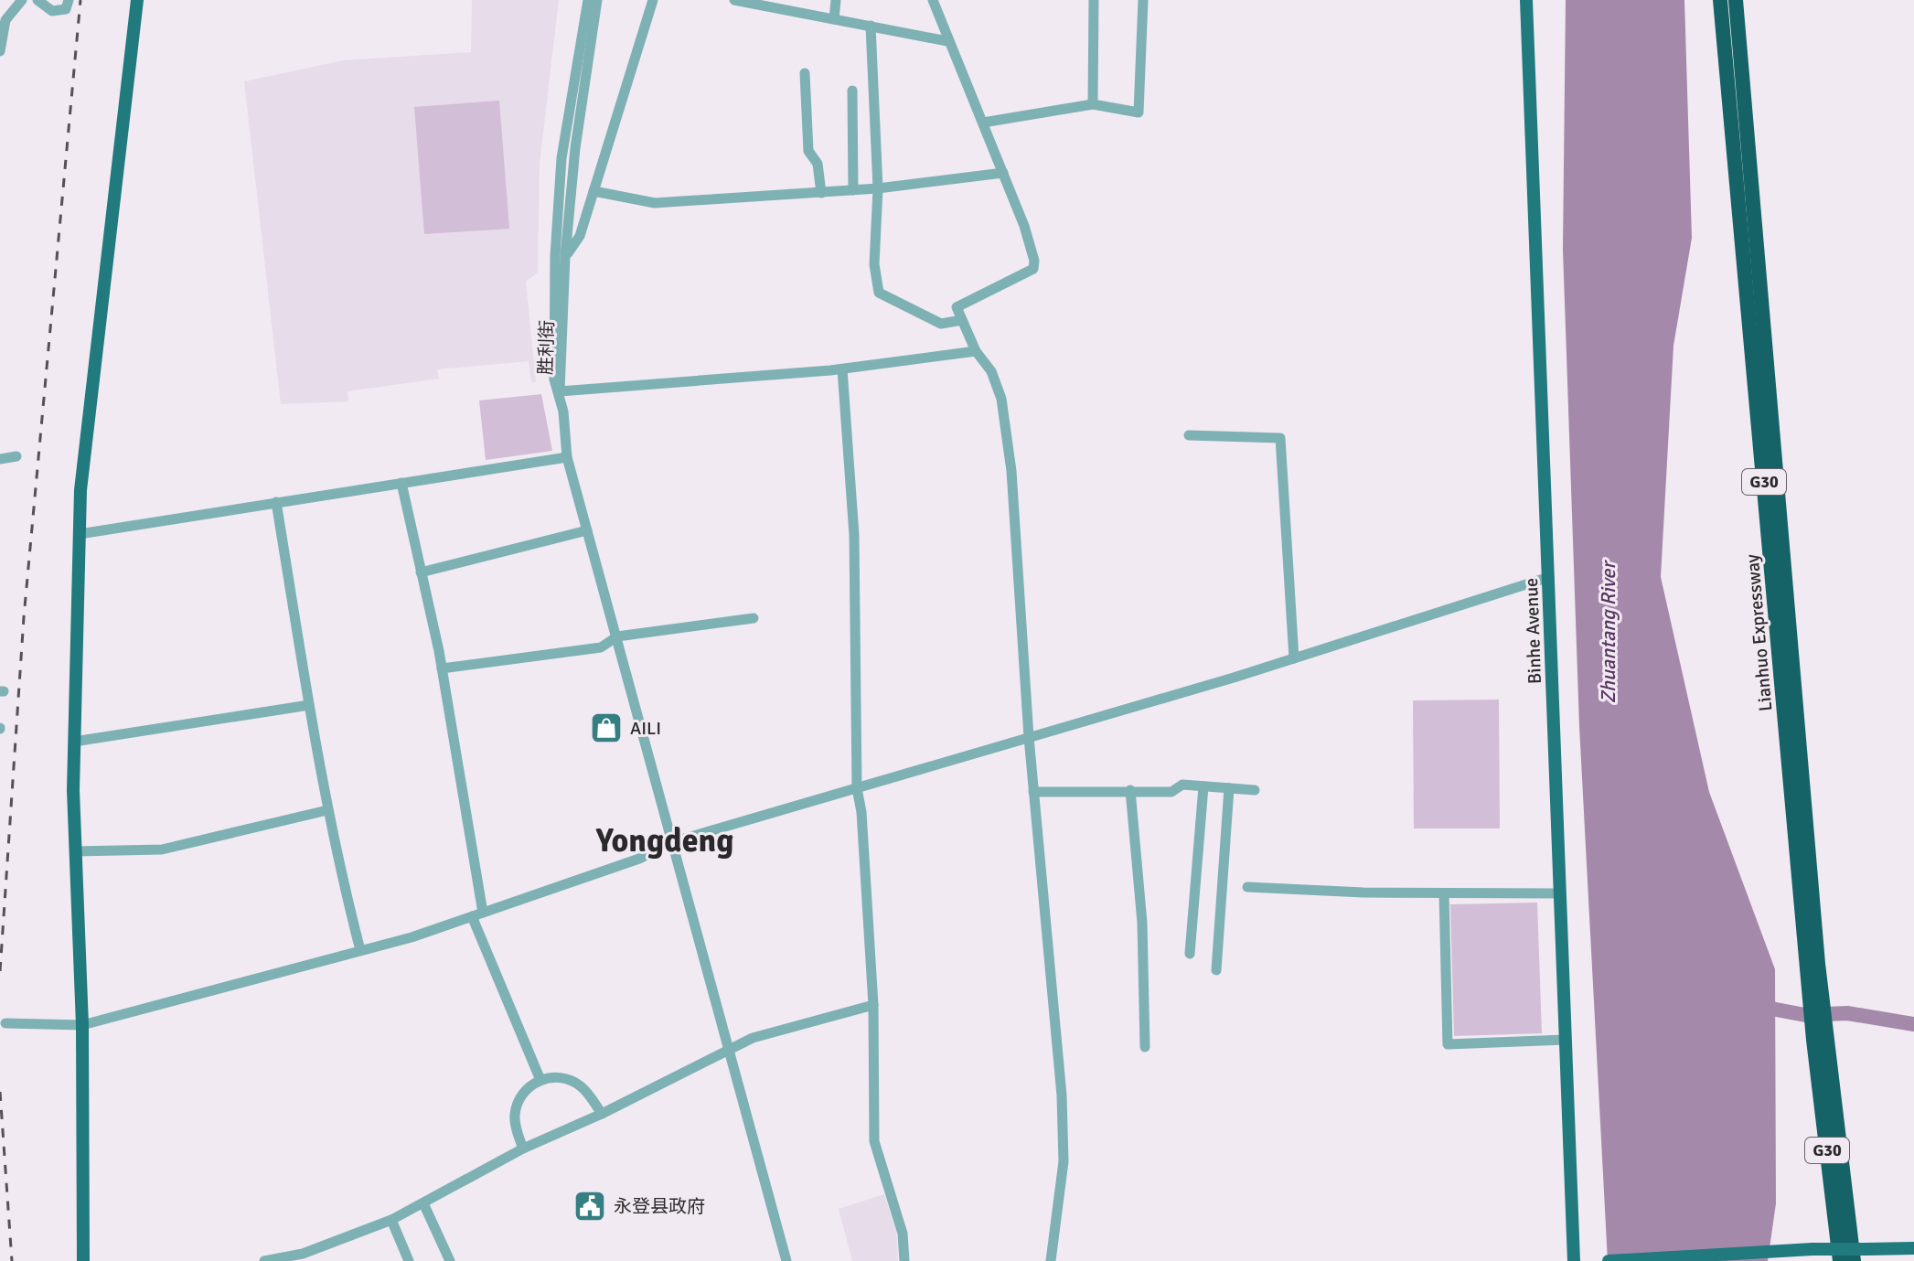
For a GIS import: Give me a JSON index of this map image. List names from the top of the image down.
{
  "streets": {
    "highway": ["G30", "Lianhuo Expressway"],
    "main road": ["Binhe Avenue"],
    "street": ["胜利街"]
  },
  "districts": ["Yongdeng"],
  "water": ["Zhuantang River"],
  "places": {
    "shop": ["AILI"],
    "public building": ["永登县政府"]
  }
}
